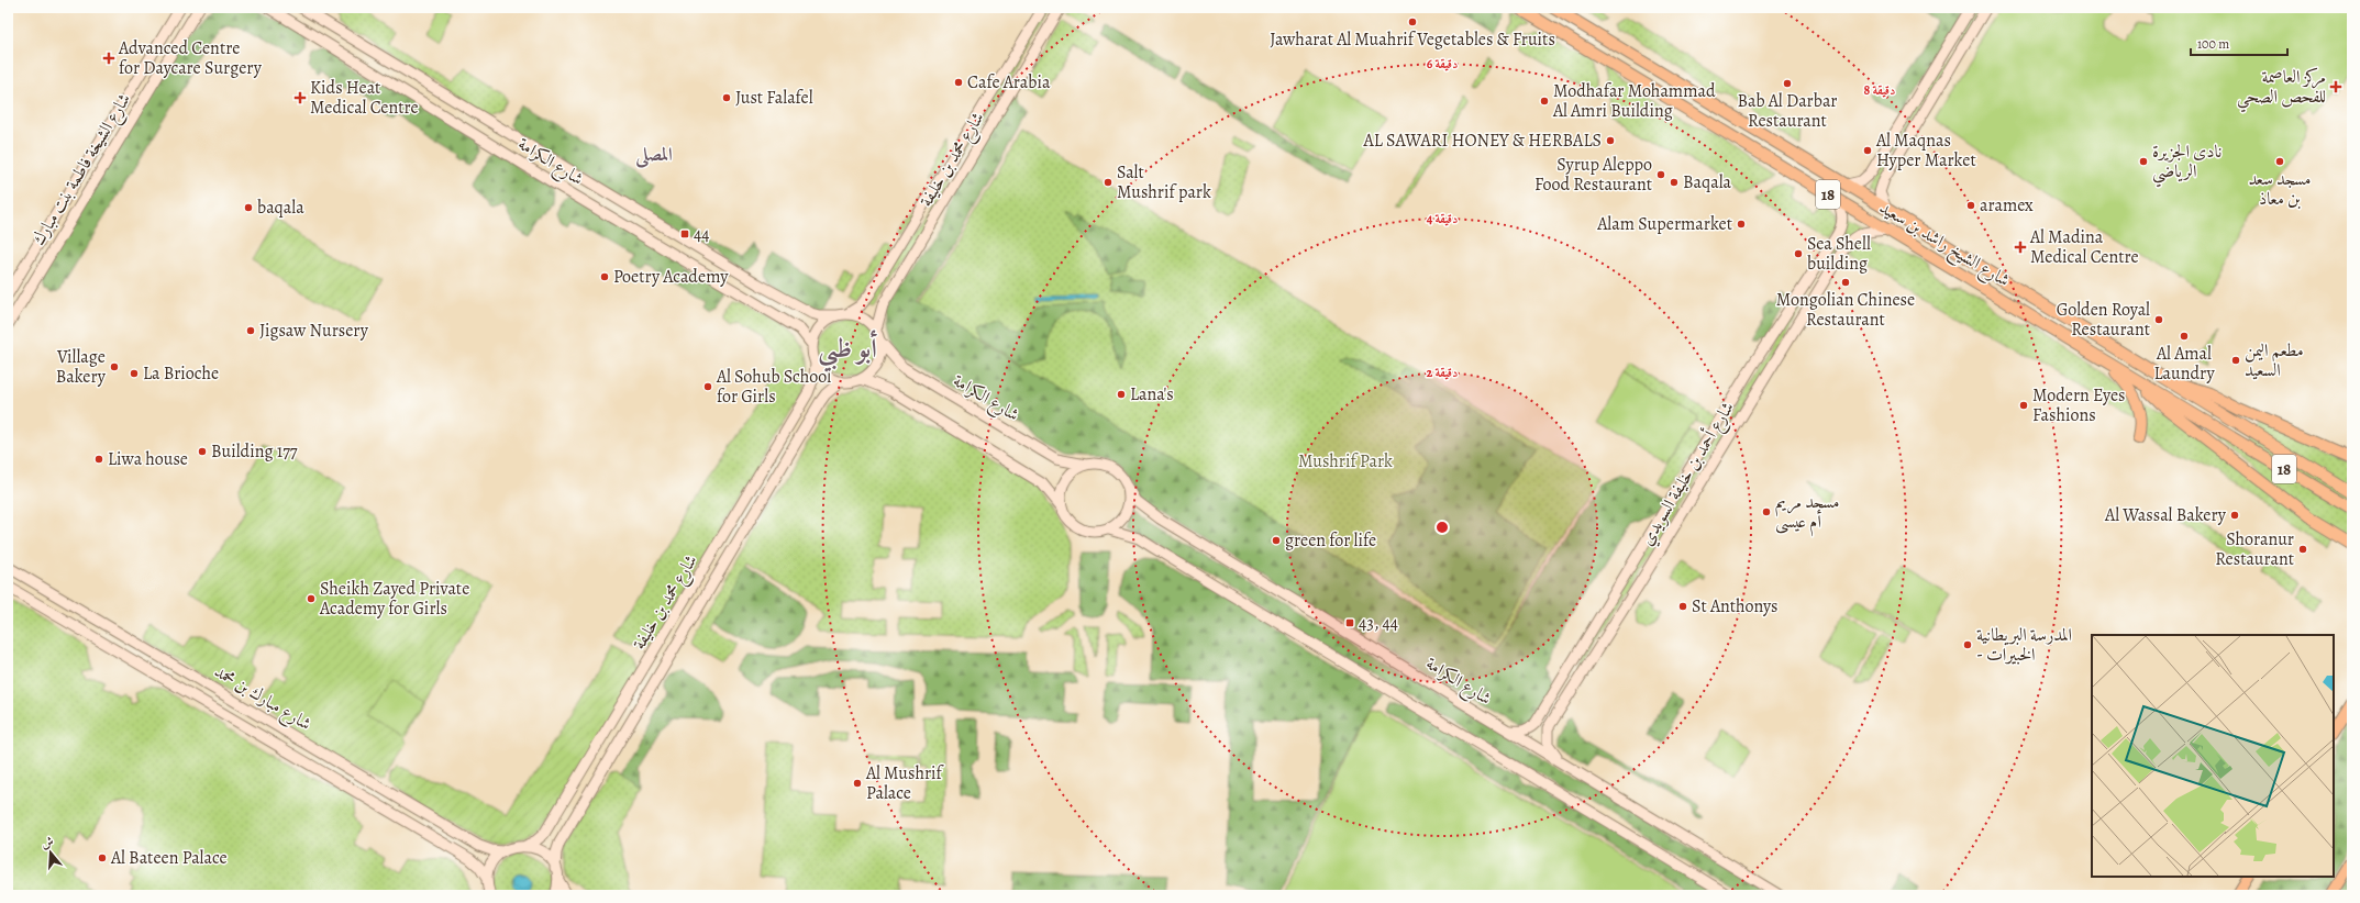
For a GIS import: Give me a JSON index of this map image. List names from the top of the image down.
{
  "streets": {
    "main road": [
      "شارع محمد بن خليفة",
      "شارع الكرامة",
      "شارع الشيخة فاطمة بنت مبارك",
      "18",
      "شارع الشيخ راشد بن سعيد",
      "شارع أحمد بن خليفة السويدي",
      "شارع مبارك بن محمد"
    ]
  },
  "crossings": [
    ["شارع محمد بن خليفة", "شارع الكرامة"],
    ["شارع الكرامة", "شارع أحمد بن خليفة السويدي"],
    ["شارع الشيخ راشد بن سعيد", "شارع أحمد بن خليفة السويدي"]
  ],
  "districts": ["المصلى", "أبو ظبي"],
  "parks": ["Mushrif Park"],
  "places": {
    "other": [
      "Jawharat Al Muahrif Vegetables & Fruits",
      "Cafe Arabia",
      "Bab Al Darbar Restaurant",
      "Just Falafel",
      "Modhafar Mohammad Al Amri Building",
      "AL SAWARI HONEY & HERBALS",
      "Al Maqnas Hyper Market",
      "نادى الجزيرة الرياضي",
      "مسجد سعد بن معاذ",
      "Syrup Aleppo Food Restaurant",
      "Salt Mushrif park",
      "Baqala",
      "aramex",
      "baqala",
      "Alam Supermarket",
      "Sea Shell building",
      "Poetry Academy",
      "Mongolian Chinese Restaurant",
      "Golden Royal Restaurant",
      "Jigsaw Nursery",
      "Al Amal Laundry",
      "مطعم اليمن السعيد",
      "Village Bakery",
      "La Brioche",
      "Al Sohub School for Girls",
      "Lana's",
      "Modern Eyes Fashions",
      "Building 177",
      "Liwa house",
      "مسجد مريم أم عيسى",
      "Al Wassal Bakery",
      "green for life",
      "Shoranur Restaurant",
      "Sheikh Zayed Private Academy for Girls",
      "St Anthonys",
      "المدرسة البريطانية - الخبيرات",
      "Al Mushrif Palace",
      "Al Bateen Palace"
    ],
    "health": [
      "Advanced Centre for Daycare Surgery",
      "مركز العاصمة للفحص الصحي",
      "Kids Heat Medical Centre",
      "Al Madina Medical Centre"
    ],
    "transit": ["44", "43, 44"]
  },
  "scale_bar": "100 m",
  "north": "top",
  "rings": [
    "6 دقيقة",
    "8 دقيقة",
    "4 دقيقة",
    "2 دقيقة"
  ]
}
